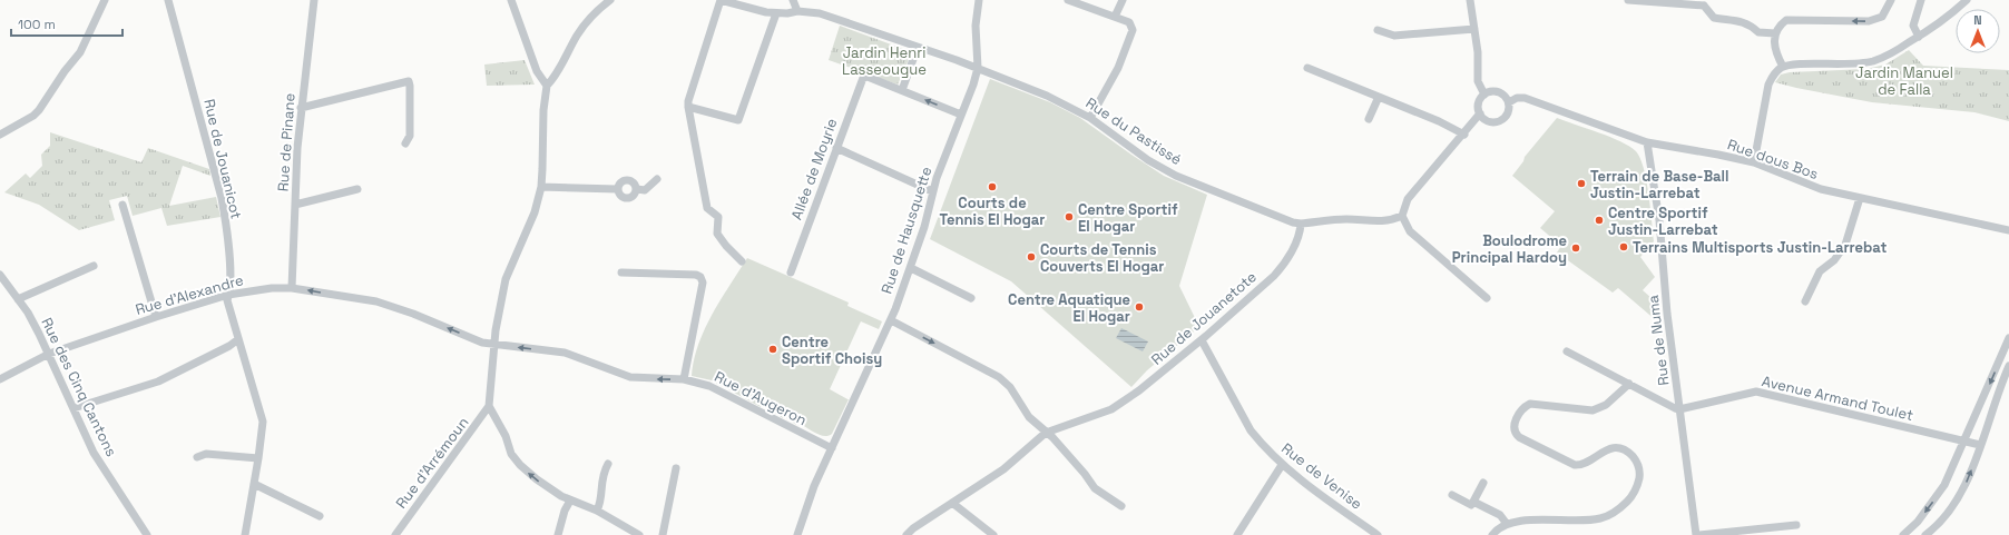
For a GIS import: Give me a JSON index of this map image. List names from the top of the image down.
{
  "streets": {
    "street": [
      "Rue du Pastissé",
      "Rue de Pinane",
      "Rue de Jouanicot",
      "Rue dous Bos",
      "Allée de Moyrie",
      "Rue de Hausquette",
      "Rue d'Alexandre",
      "Rue de Jouanetote",
      "Rue de Numa",
      "Rue des Cinq Cantons",
      "Rue d'Augeron",
      "Avenue Armand Toulet",
      "Rue d'Arrémoun",
      "Rue de Venise"
    ]
  },
  "crossings": [
    ["Rue du Pastissé", "Rue de Hausquette"],
    ["Rue du Pastissé", "Rue de Jouanetote"],
    ["Rue de Pinane", "Rue d'Alexandre"],
    ["Rue de Jouanicot", "Rue d'Alexandre"],
    ["Rue dous Bos", "Rue de Numa"],
    ["Rue de Hausquette", "Rue d'Augeron"],
    ["Rue d'Alexandre", "Rue des Cinq Cantons"],
    ["Rue d'Alexandre", "Rue d'Augeron"],
    ["Rue de Jouanetote", "Rue de Venise"],
    ["Rue de Numa", "Avenue Armand Toulet"]
  ],
  "one_way": ["Rue d'Alexandre", "Rue d'Augeron"],
  "parks": ["Jardin Henri Lasseougue", "Jardin Manuel de Falla"],
  "places": [
    "Terrain de Base-Ball Justin-Larrebat",
    "Courts de Tennis El Hogar",
    "Centre Sportif El Hogar",
    "Centre Sportif Justin-Larrebat",
    "Terrains Multisports Justin-Larrebat",
    "Boulodrome Principal Hardoy",
    "Courts de Tennis Couverts El Hogar",
    "Centre Aquatique El Hogar",
    "Centre Sportif Choisy"
  ],
  "scale_bar": "100 m",
  "north": "top"
}
